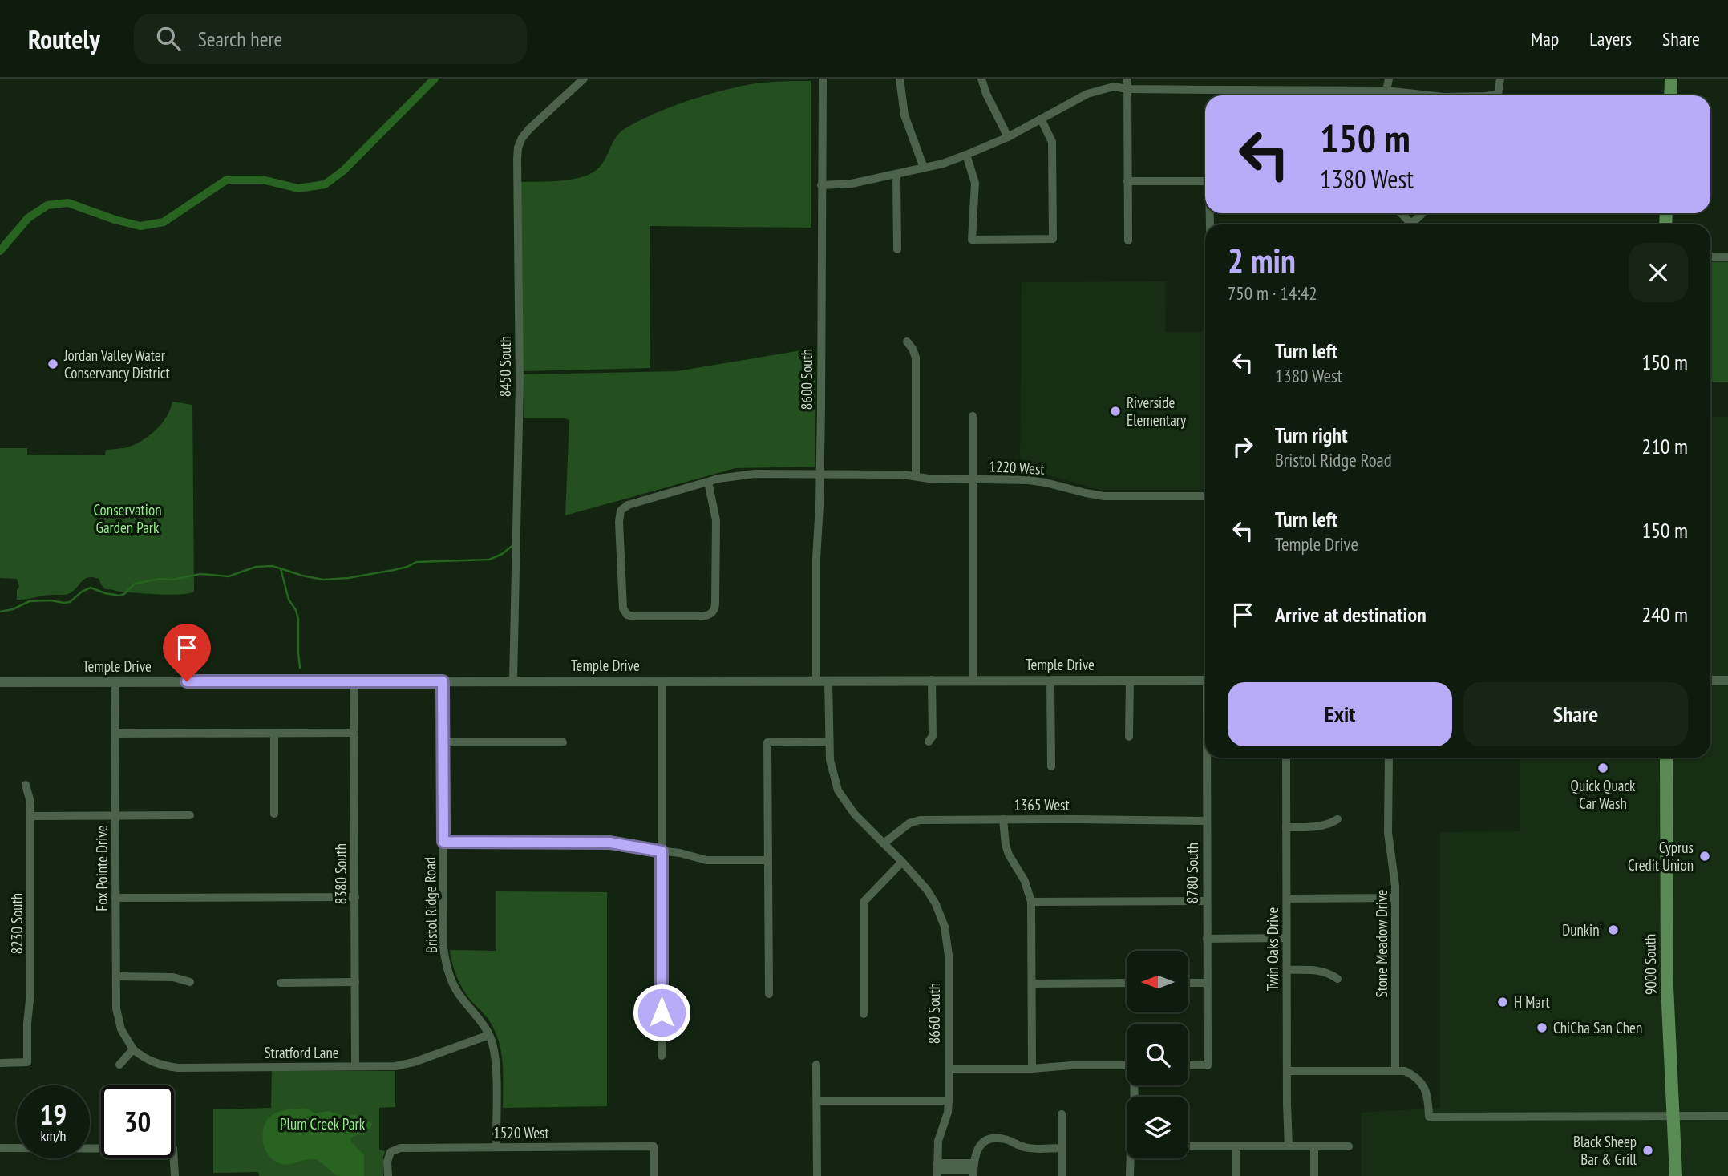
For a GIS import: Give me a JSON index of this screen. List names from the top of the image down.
{
  "streets": {
    "main road": ["9000 South"],
    "street": [
      "8450 South",
      "8600 South",
      "1220 West",
      "Temple Drive",
      "1365 West",
      "Fox Pointe Drive",
      "8780 South",
      "8380 South",
      "Bristol Ridge Road",
      "8230 South",
      "Stone Meadow Drive",
      "Twin Oaks Drive",
      "8660 South",
      "Stratford Lane",
      "1520 West"
    ]
  },
  "crossings": [
    ["8450 South", "Temple Drive"],
    ["8600 South", "1220 West"],
    ["8600 South", "Temple Drive"],
    ["Temple Drive", "Fox Pointe Drive"],
    ["Temple Drive", "8380 South"],
    ["Temple Drive", "Bristol Ridge Road"],
    ["Temple Drive", "8660 South"],
    ["1365 West", "8780 South"],
    ["1365 West", "8660 South"],
    ["Fox Pointe Drive", "Stratford Lane"],
    ["8380 South", "Stratford Lane"],
    ["Bristol Ridge Road", "Stratford Lane"],
    ["Bristol Ridge Road", "1520 West"]
  ],
  "parks": ["Conservation Garden Park", "Plum Creek Park"],
  "places": [
    "Jordan Valley Water Conservancy District",
    "Riverside Elementary",
    "Quick Quack Car Wash",
    "Cyprus Credit Union",
    "Dunkin'",
    "H Mart",
    "ChiCha San Chen",
    "Black Sheep Bar & Grill"
  ],
  "north": "left",
  "page": {
    "header": "Routely",
    "search": "Search here",
    "nav": ["Map", "Layers", "Share"],
    "turn": ["150 m", "1380 West"],
    "heading": ["2 min", "750 m · 14:42"],
    "list": [
      {
        "name": "Turn left",
        "note": "1380 West",
        "value": "150 m"
      },
      {
        "name": "Turn right",
        "note": "Bristol Ridge Road",
        "value": "210 m"
      },
      {
        "name": "Turn left",
        "note": "Temple Drive",
        "value": "150 m"
      },
      {
        "name": "Arrive at destination",
        "value": "240 m"
      }
    ],
    "buttons": ["Exit", "Share"],
    "speed": "19 km/h",
    "limit": "30"
  }
}
